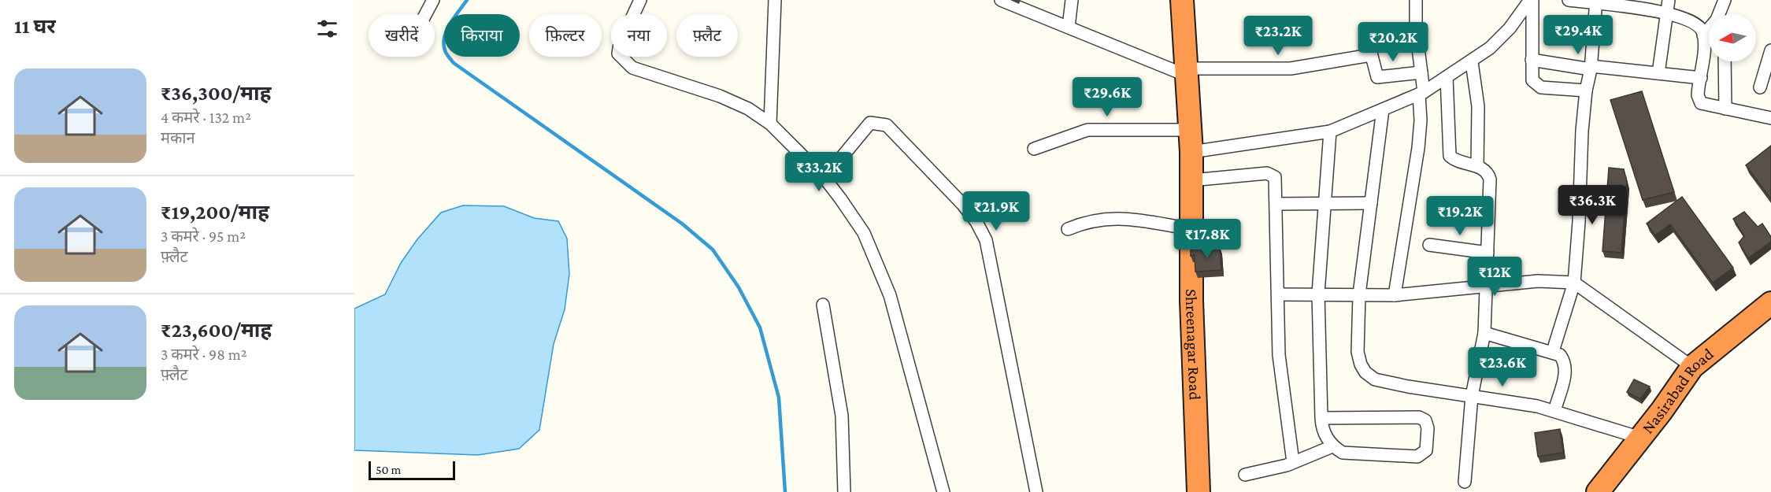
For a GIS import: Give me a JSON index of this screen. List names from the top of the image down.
{
  "streets": {
    "highway": ["Shreenagar Road", "Nasirabad Road"]
  },
  "scale_bar": "50 m",
  "north": "left",
  "page": {
    "heading": "11 घर",
    "chip": [
      "खरीदें",
      "किराया",
      "फ़िल्टर",
      "नया",
      "फ़्लैट"
    ],
    "price": [
      "₹29.4K",
      "₹23.2K",
      "₹20.2K",
      "₹29.6K",
      "₹33.2K",
      "₹36.3K",
      "₹21.9K",
      "₹19.2K",
      "₹17.8K",
      "₹12K",
      "₹23.6K"
    ],
    "list": [
      {
        "name": "₹36,300/माह",
        "note": "4 कमरे · 132 m² · मकान"
      },
      {
        "name": "₹19,200/माह",
        "note": "3 कमरे · 95 m² · फ़्लैट"
      },
      {
        "name": "₹23,600/माह",
        "note": "3 कमरे · 98 m² · फ़्लैट"
      }
    ],
    "scale": "50 m"
  }
}
